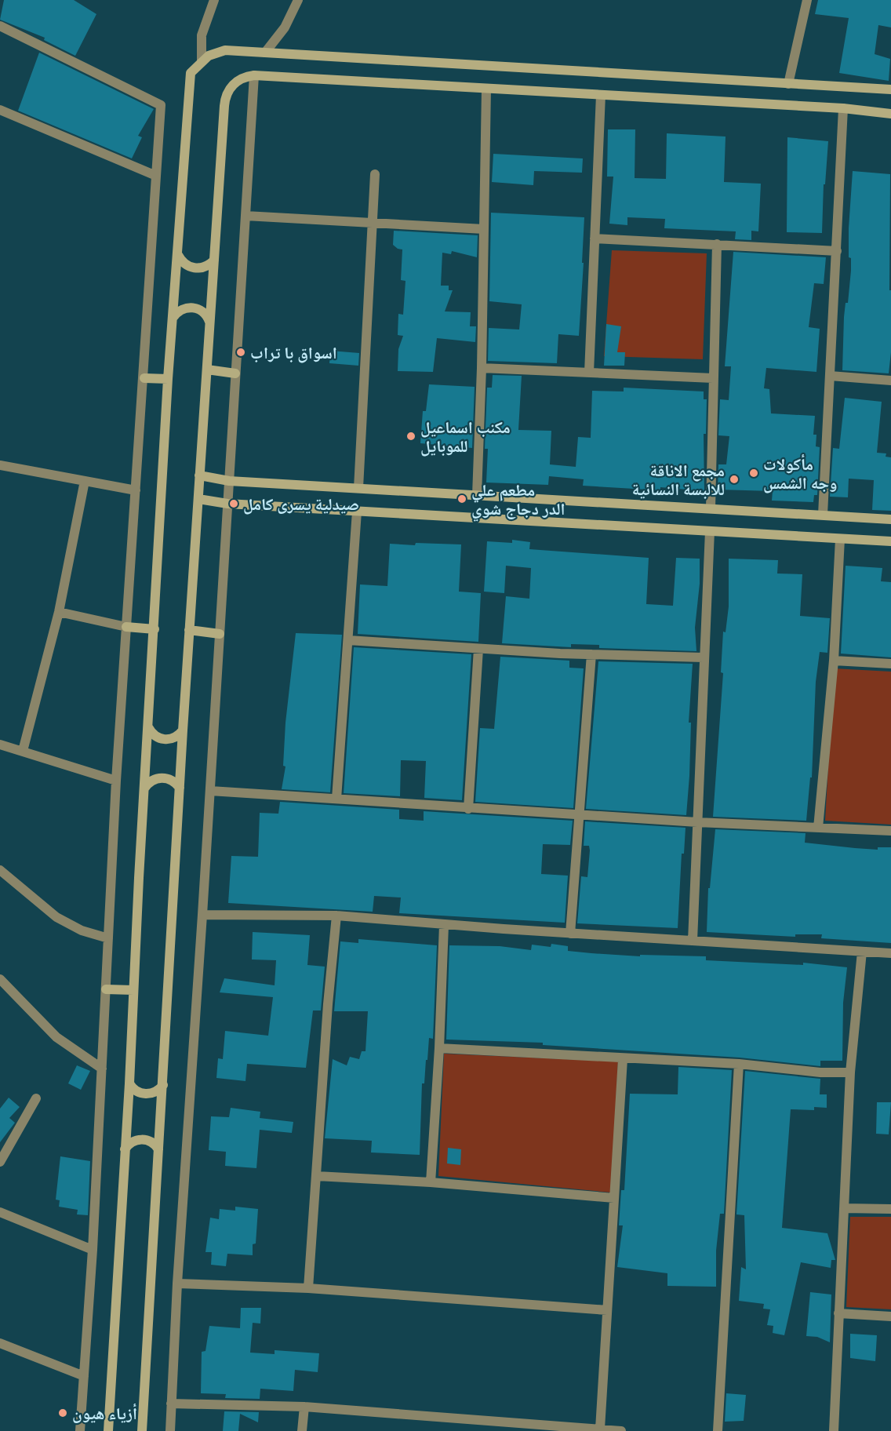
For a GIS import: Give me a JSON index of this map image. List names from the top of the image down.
{
  "places": [
    "اسواق با تراب",
    "مكنب اسماعيل للموبايل",
    "مأكولات وجه الشمس",
    "مجمع الاناقة للالبسة النسائية",
    "مطعم علي الدر دجاج شوي",
    "صيدلية يسرى كامل",
    "أزياء هيون"
  ]
}
